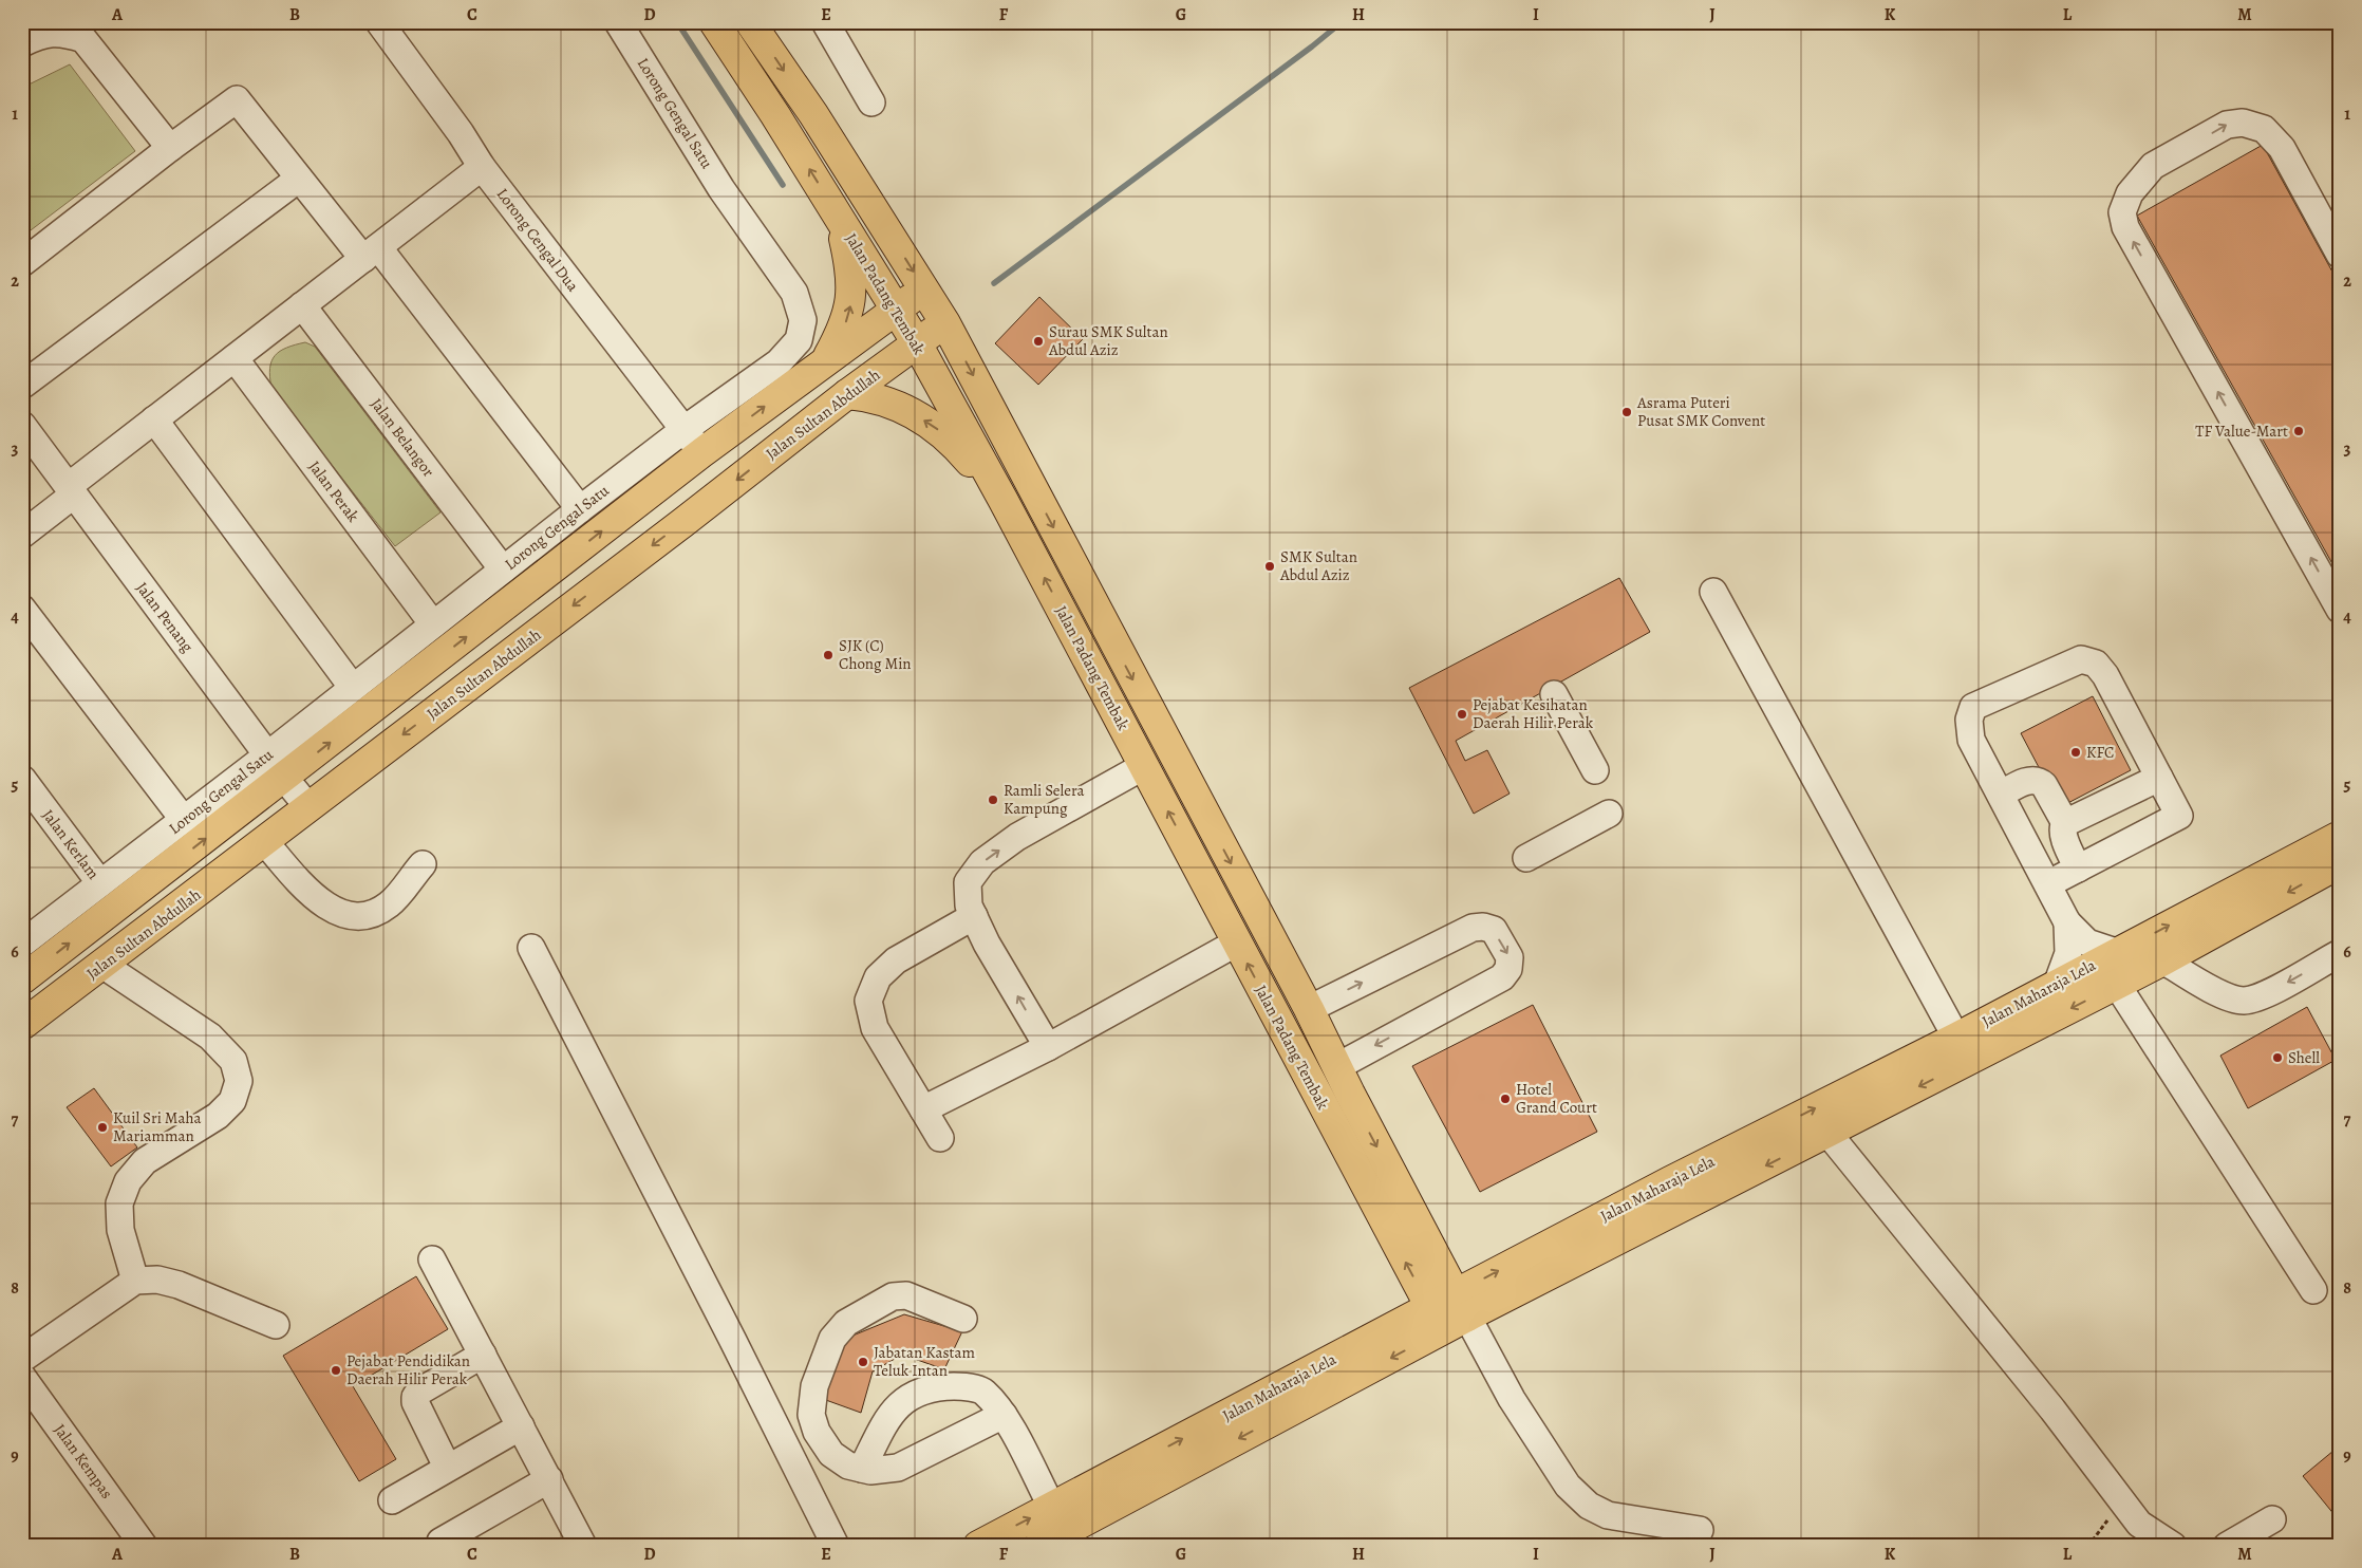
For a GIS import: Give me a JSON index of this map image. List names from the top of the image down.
{
  "streets": {
    "main road": ["Jalan Padang Tembak", "Jalan Sultan Abdullah", "Jalan Maharaja Lela"],
    "street": [
      "Lorong Gengal Satu",
      "Lorong Cengal Dua",
      "Jalan Belangor",
      "Jalan Perak",
      "Jalan Penang",
      "Jalan Kerlam",
      "Jalan Kempas"
    ]
  },
  "crossings": [
    ["Lorong Gengal Satu", "Lorong Cengal Dua"],
    ["Lorong Gengal Satu", "Jalan Belangor"],
    ["Lorong Gengal Satu", "Jalan Perak"],
    ["Lorong Gengal Satu", "Jalan Penang"],
    ["Lorong Gengal Satu", "Jalan Kerlam"],
    ["Jalan Padang Tembak", "Jalan Sultan Abdullah"],
    ["Jalan Padang Tembak", "Jalan Maharaja Lela"],
    ["Jalan Sultan Abdullah", "Jalan Penang"]
  ],
  "places": [
    "Surau SMK Sultan Abdul Aziz",
    "Asrama Puteri Pusat SMK Convent",
    "TF Value-Mart",
    "SMK Sultan Abdul Aziz",
    "SJK (C) Chong Min",
    "Pejabat Kesihatan Daerah Hilir Perak",
    "KFC",
    "Ramli Selera Kampung",
    "Shell",
    "Hotel Grand Court",
    "Kuil Sri Maha Mariamman",
    "Jabatan Kastam Teluk Intan",
    "Pejabat Pendidikan Daerah Hilir Perak"
  ],
  "grid": {
    "columns": [
      "A",
      "B",
      "C",
      "D",
      "E",
      "F",
      "G",
      "H",
      "I",
      "J",
      "K",
      "L",
      "M"
    ],
    "rows": [
      "1",
      "2",
      "3",
      "4",
      "5",
      "6",
      "7",
      "8",
      "9"
    ]
  }
}
